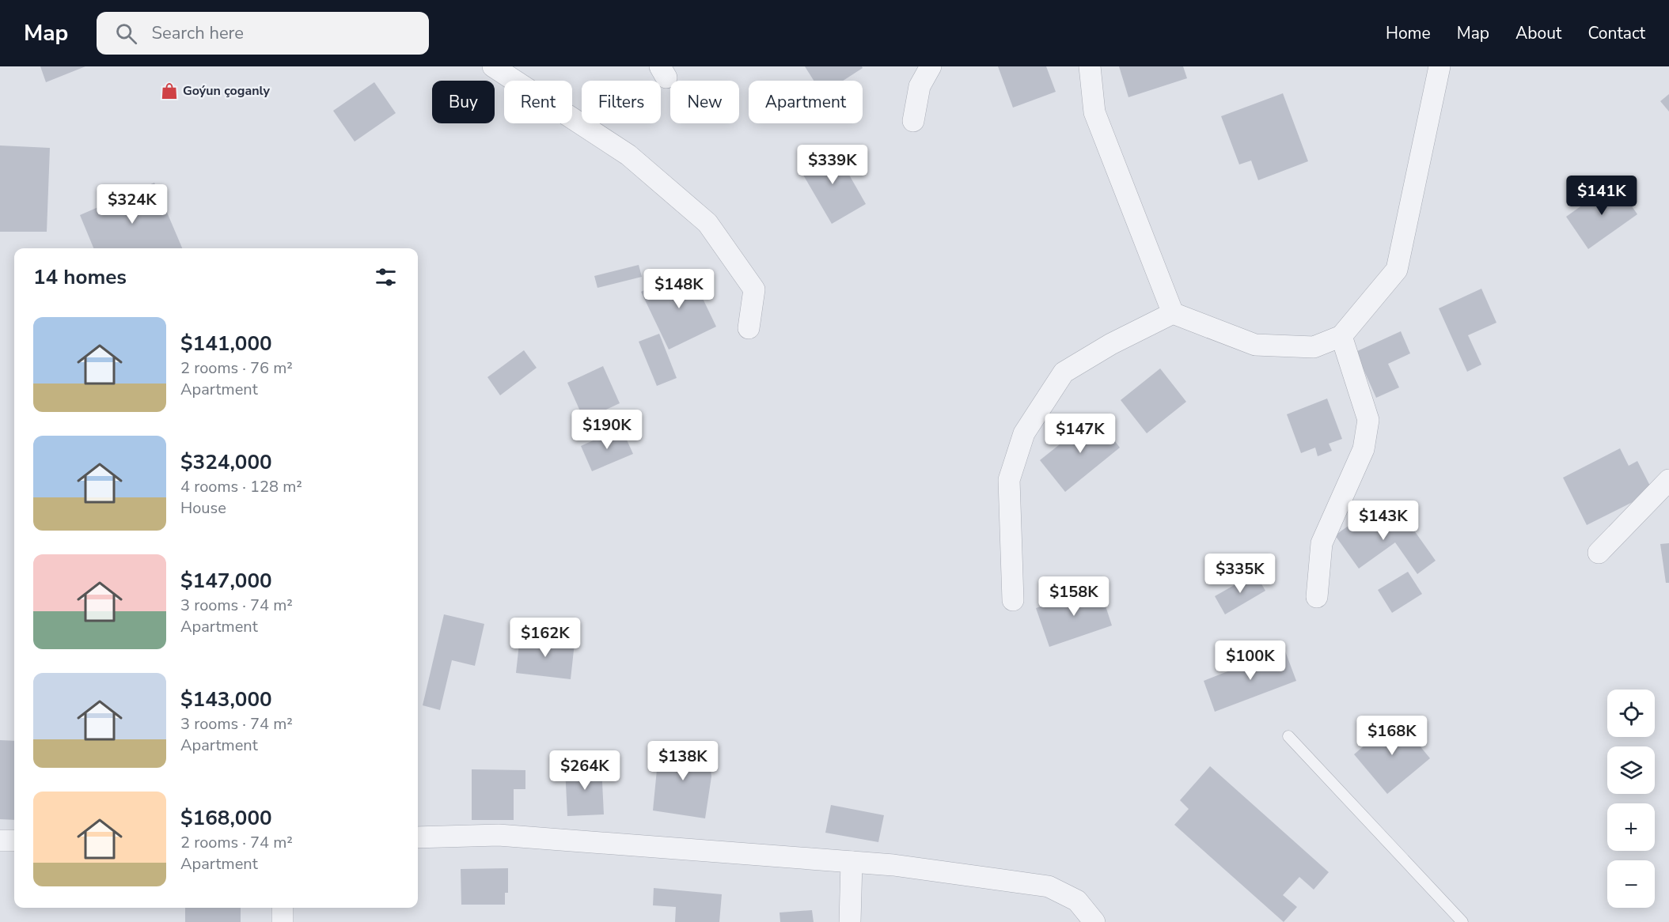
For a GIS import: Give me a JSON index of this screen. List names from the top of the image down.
{
  "places": {
    "shop": ["Goýun çoganly"]
  },
  "page": {
    "header": "Map",
    "search": "Search here",
    "nav": [
      "Home",
      "Map",
      "About",
      "Contact"
    ],
    "chip": [
      "Buy",
      "Rent",
      "Filters",
      "New",
      "Apartment"
    ],
    "price": [
      "$339K",
      "$141K",
      "$324K",
      "$148K",
      "$190K",
      "$147K",
      "$143K",
      "$335K",
      "$158K",
      "$162K",
      "$100K",
      "$168K",
      "$138K",
      "$264K"
    ],
    "heading": "14 homes",
    "list": [
      {
        "name": "$141,000",
        "note": "2 rooms · 76 m² · Apartment"
      },
      {
        "name": "$324,000",
        "note": "4 rooms · 128 m² · House"
      },
      {
        "name": "$147,000",
        "note": "3 rooms · 74 m² · Apartment"
      },
      {
        "name": "$143,000",
        "note": "3 rooms · 74 m² · Apartment"
      },
      {
        "name": "$168,000",
        "note": "2 rooms · 74 m² · Apartment"
      }
    ],
    "map_buttons": ["+", "−"]
  }
}
